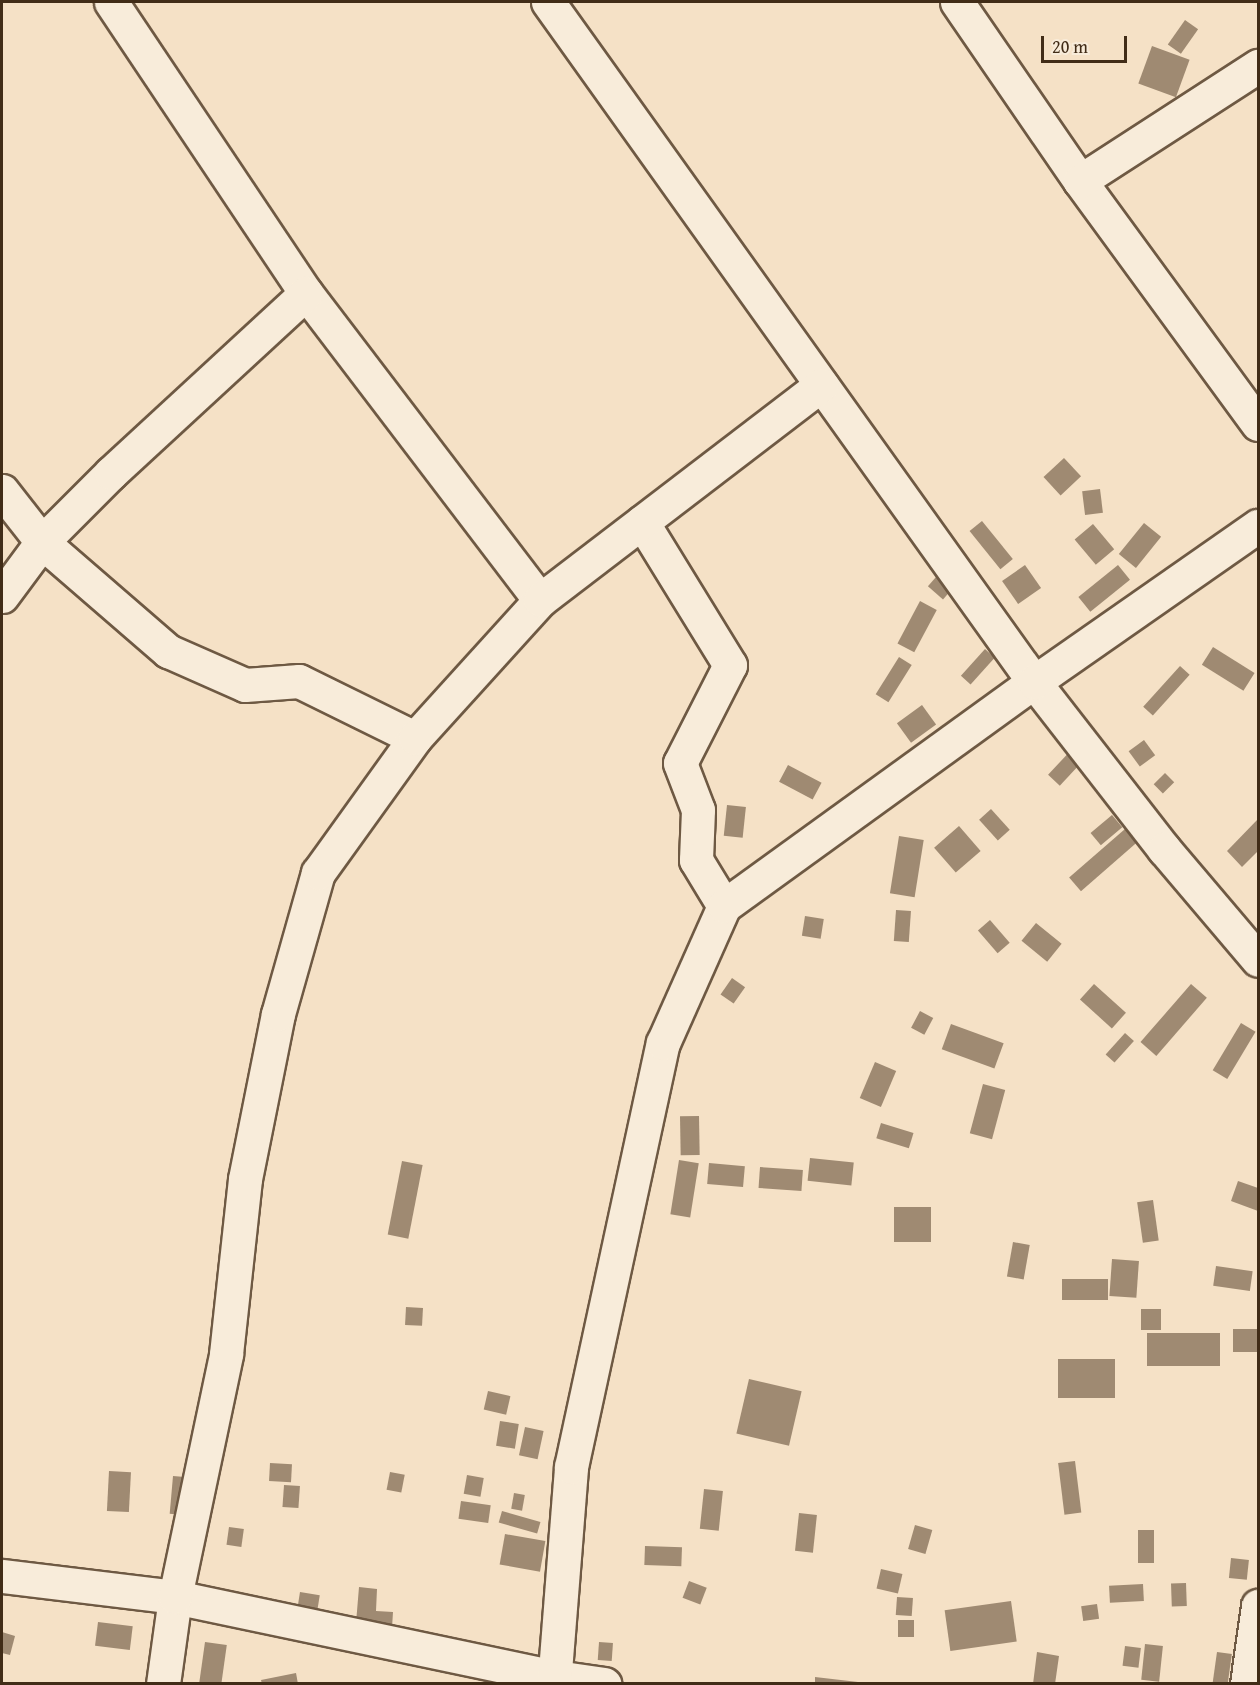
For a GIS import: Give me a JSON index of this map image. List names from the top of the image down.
{
  "scale_bar": "20 m"
}
